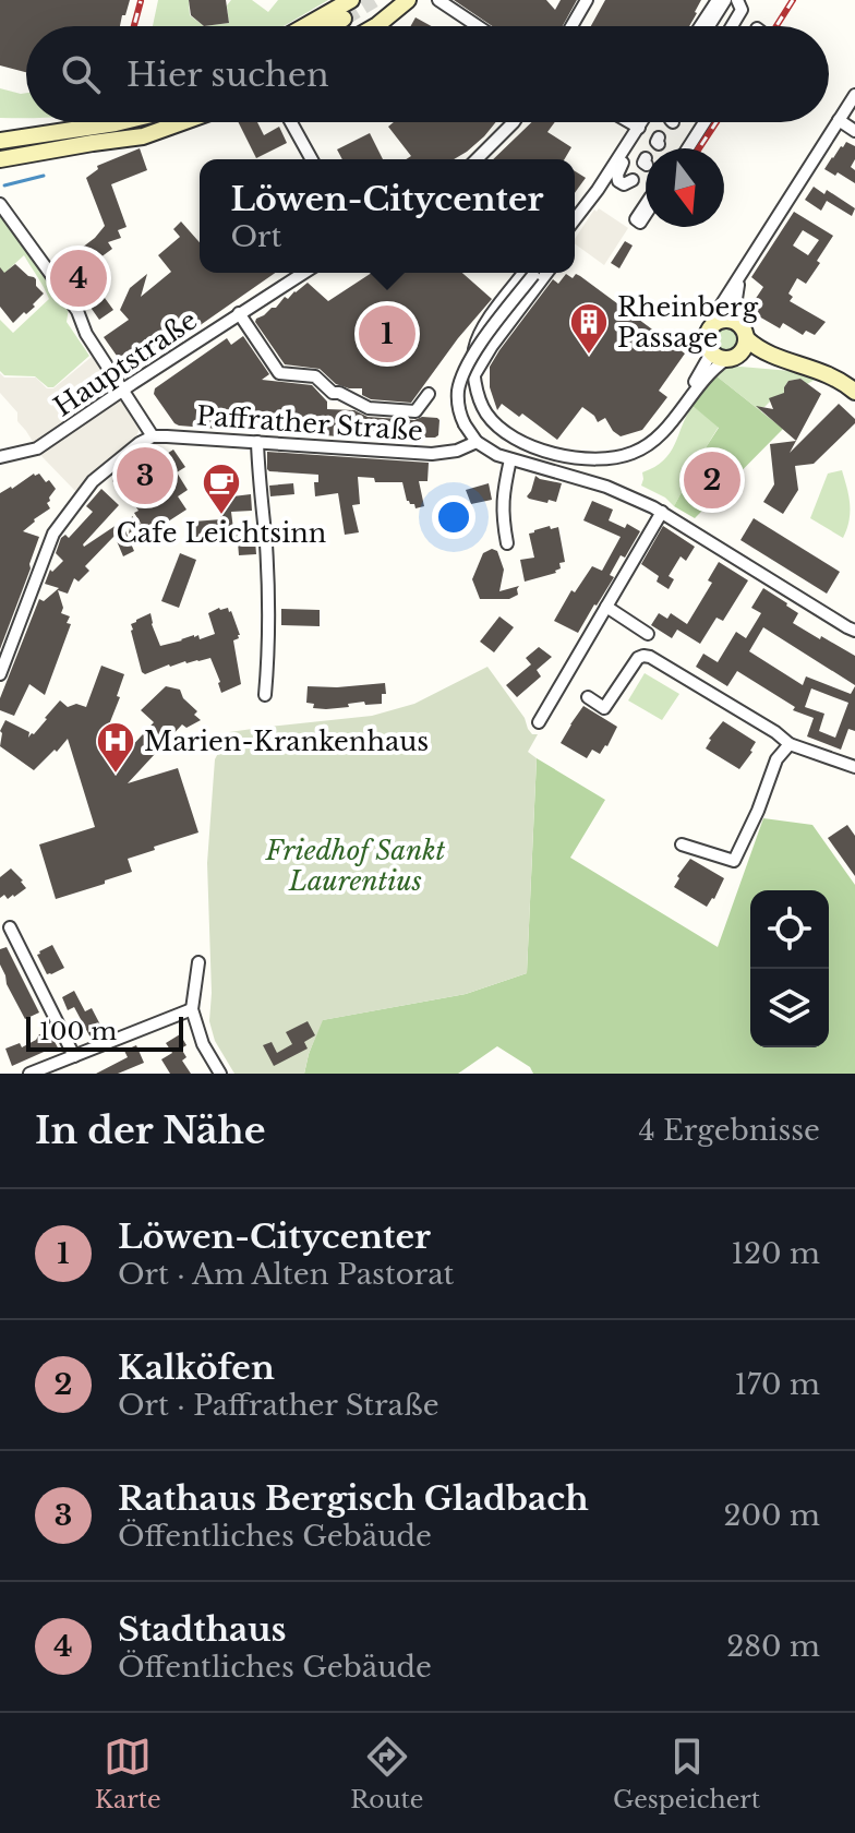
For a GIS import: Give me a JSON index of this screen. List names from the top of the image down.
{
  "streets": {
    "street": ["Hauptstraße", "Paffrather Straße"]
  },
  "parks": ["Friedhof Sankt Laurentius"],
  "places": {
    "building": ["Rheinberg Passage"],
    "cafe": ["Cafe Leichtsinn"],
    "hospital": ["Marien-Krankenhaus"]
  },
  "scale_bar": "100 m",
  "north": "bottom",
  "page": {
    "search": "Hier suchen",
    "popup": ["Löwen-Citycenter", "Ort"],
    "pins": [
      "4",
      "1",
      "3",
      "2"
    ],
    "scale": "100 m",
    "heading": ["In der Nähe", "4 Ergebnisse"],
    "list": [
      {
        "mark": "1",
        "name": "Löwen-Citycenter",
        "note": "Ort · Am Alten Pastorat",
        "value": "120 m"
      },
      {
        "mark": "2",
        "name": "Kalköfen",
        "note": "Ort · Paffrather Straße",
        "value": "170 m"
      },
      {
        "mark": "3",
        "name": "Rathaus Bergisch Gladbach",
        "note": "Öffentliches Gebäude",
        "value": "200 m"
      },
      {
        "mark": "4",
        "name": "Stadthaus",
        "note": "Öffentliches Gebäude",
        "value": "280 m"
      }
    ],
    "nav": ["Karte", "Route", "Gespeichert"]
  }
}
